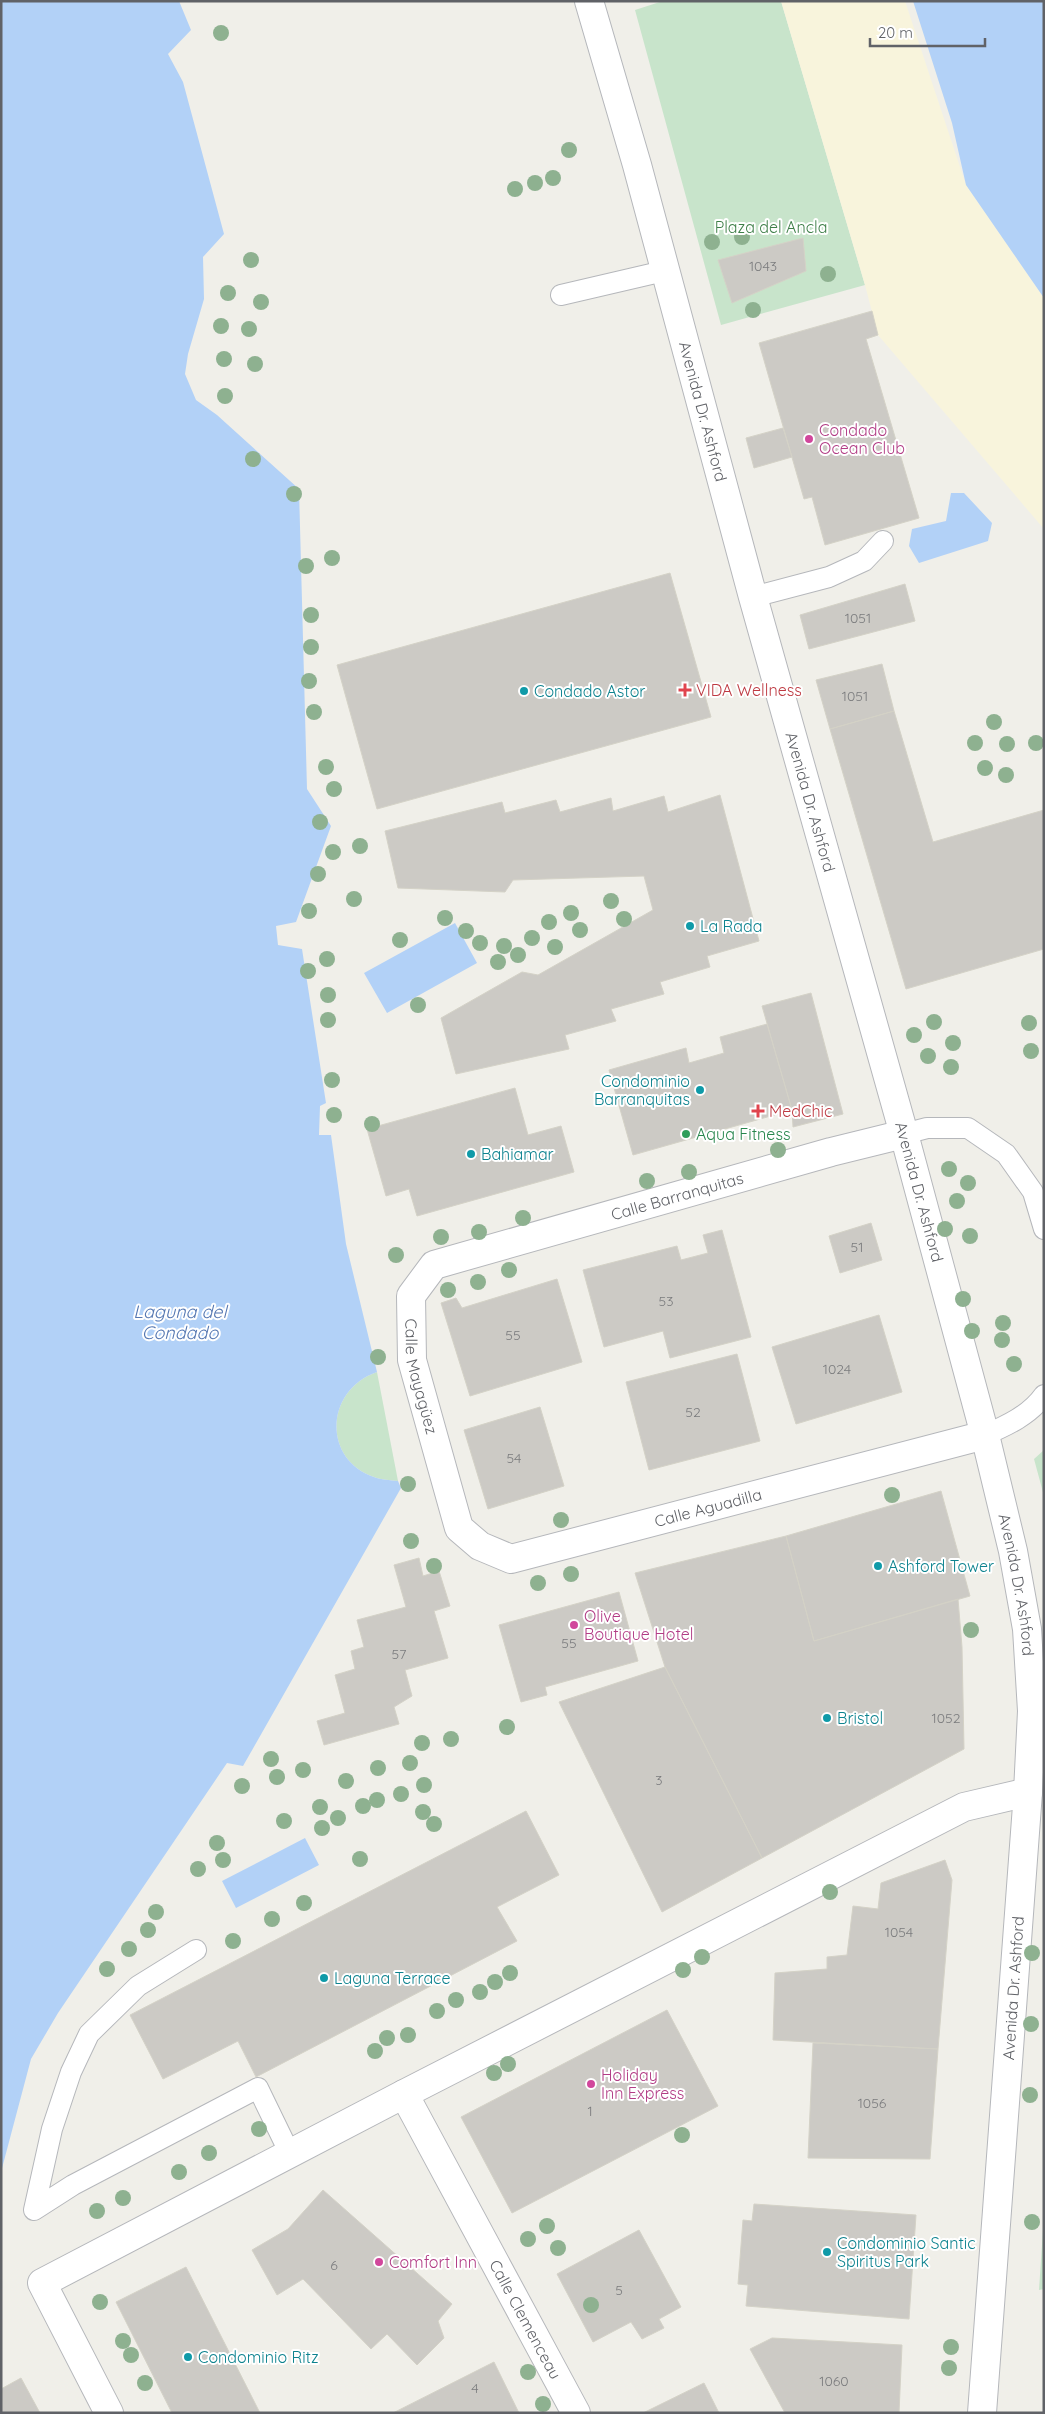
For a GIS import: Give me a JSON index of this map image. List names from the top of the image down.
{
  "streets": {
    "street": [
      "Avenida Dr. Ashford",
      "Calle Barranquitas",
      "Calle Mayagüez",
      "Calle Aguadilla",
      "Calle Clemenceau"
    ]
  },
  "crossings": [
    ["Avenida Dr. Ashford", "Calle Barranquitas"],
    ["Avenida Dr. Ashford", "Calle Aguadilla"],
    ["Calle Barranquitas", "Calle Mayagüez"],
    ["Calle Mayagüez", "Calle Aguadilla"]
  ],
  "water": ["Laguna del Condado"],
  "parks": ["Plaza del Ancla"],
  "places": {
    "other": [
      "Condado Ocean Club",
      "Condado Astor",
      "La Rada",
      "Condominio Barranquitas",
      "Aqua Fitness",
      "Bahiamar",
      "Ashford Tower",
      "Olive Boutique Hotel",
      "Bristol",
      "Laguna Terrace",
      "Holiday Inn Express",
      "Condominio Santic Spiritus Park",
      "Comfort Inn",
      "Condominio Ritz"
    ],
    "health": ["VIDA Wellness", "MedChic"]
  },
  "house_numbers": [
    "1043",
    "1051",
    "1051",
    "51",
    "53",
    "55",
    "1024",
    "52",
    "54",
    "55",
    "57",
    "1052",
    "3",
    "1054",
    "1056",
    "1",
    "6",
    "5",
    "1060",
    "4"
  ],
  "scale_bar": "20 m"
}
